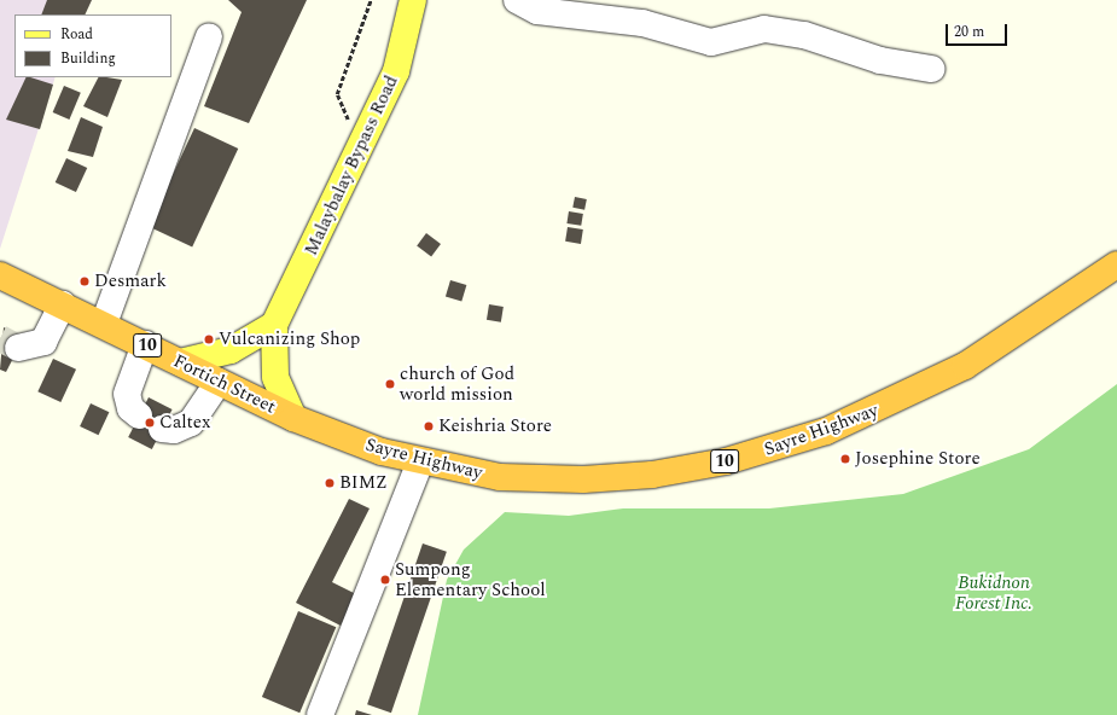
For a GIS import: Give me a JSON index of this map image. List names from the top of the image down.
{
  "streets": {
    "highway": ["10", "Fortich Street", "Sayre Highway"],
    "main road": ["Malaybalay Bypass Road"]
  },
  "crossings": [
    ["Malaybalay Bypass Road", "Fortich Street"],
    ["Malaybalay Bypass Road", "Sayre Highway"],
    ["Fortich Street", "Sayre Highway"]
  ],
  "parks": ["Bukidnon Forest Inc."],
  "places": [
    "Desmark",
    "Vulcanizing Shop",
    "church of God world mission",
    "Caltex",
    "Keishria Store",
    "Josephine Store",
    "BIMZ",
    "Sumpong Elementary School"
  ],
  "legend": ["Road", "Building"],
  "scale_bar": "20 m"
}
